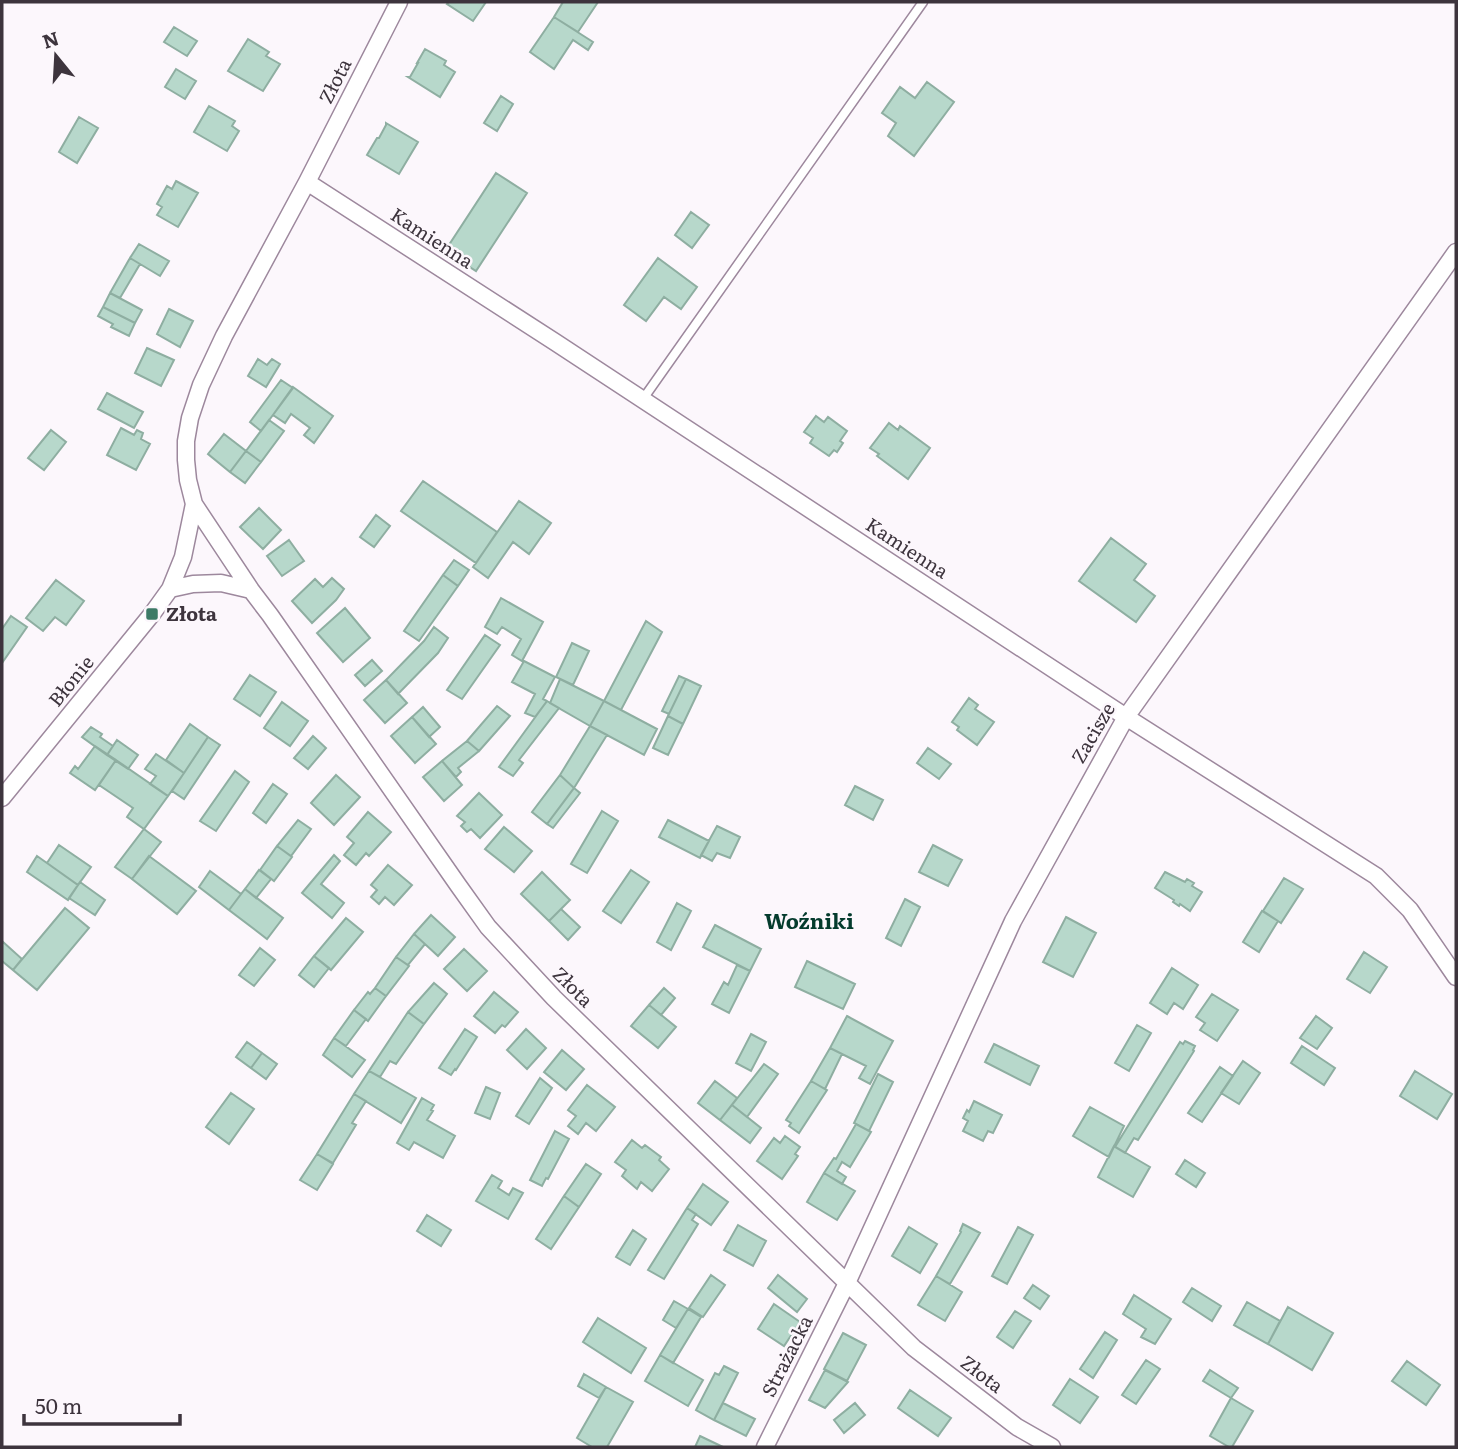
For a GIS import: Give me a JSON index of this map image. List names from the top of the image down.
{
  "streets": {
    "street": [
      "Złota",
      "Kamienna",
      "Błonie",
      "Zacisze",
      "Strażacka"
    ]
  },
  "crossings": [
    ["Złota", "Kamienna"],
    ["Złota", "Błonie"],
    ["Złota", "Zacisze"],
    ["Złota", "Strażacka"],
    ["Kamienna", "Zacisze"],
    ["Zacisze", "Strażacka"]
  ],
  "districts": ["Woźniki"],
  "places": {
    "transit": ["Złota"]
  },
  "scale_bar": "50 m",
  "north": "top"
}
